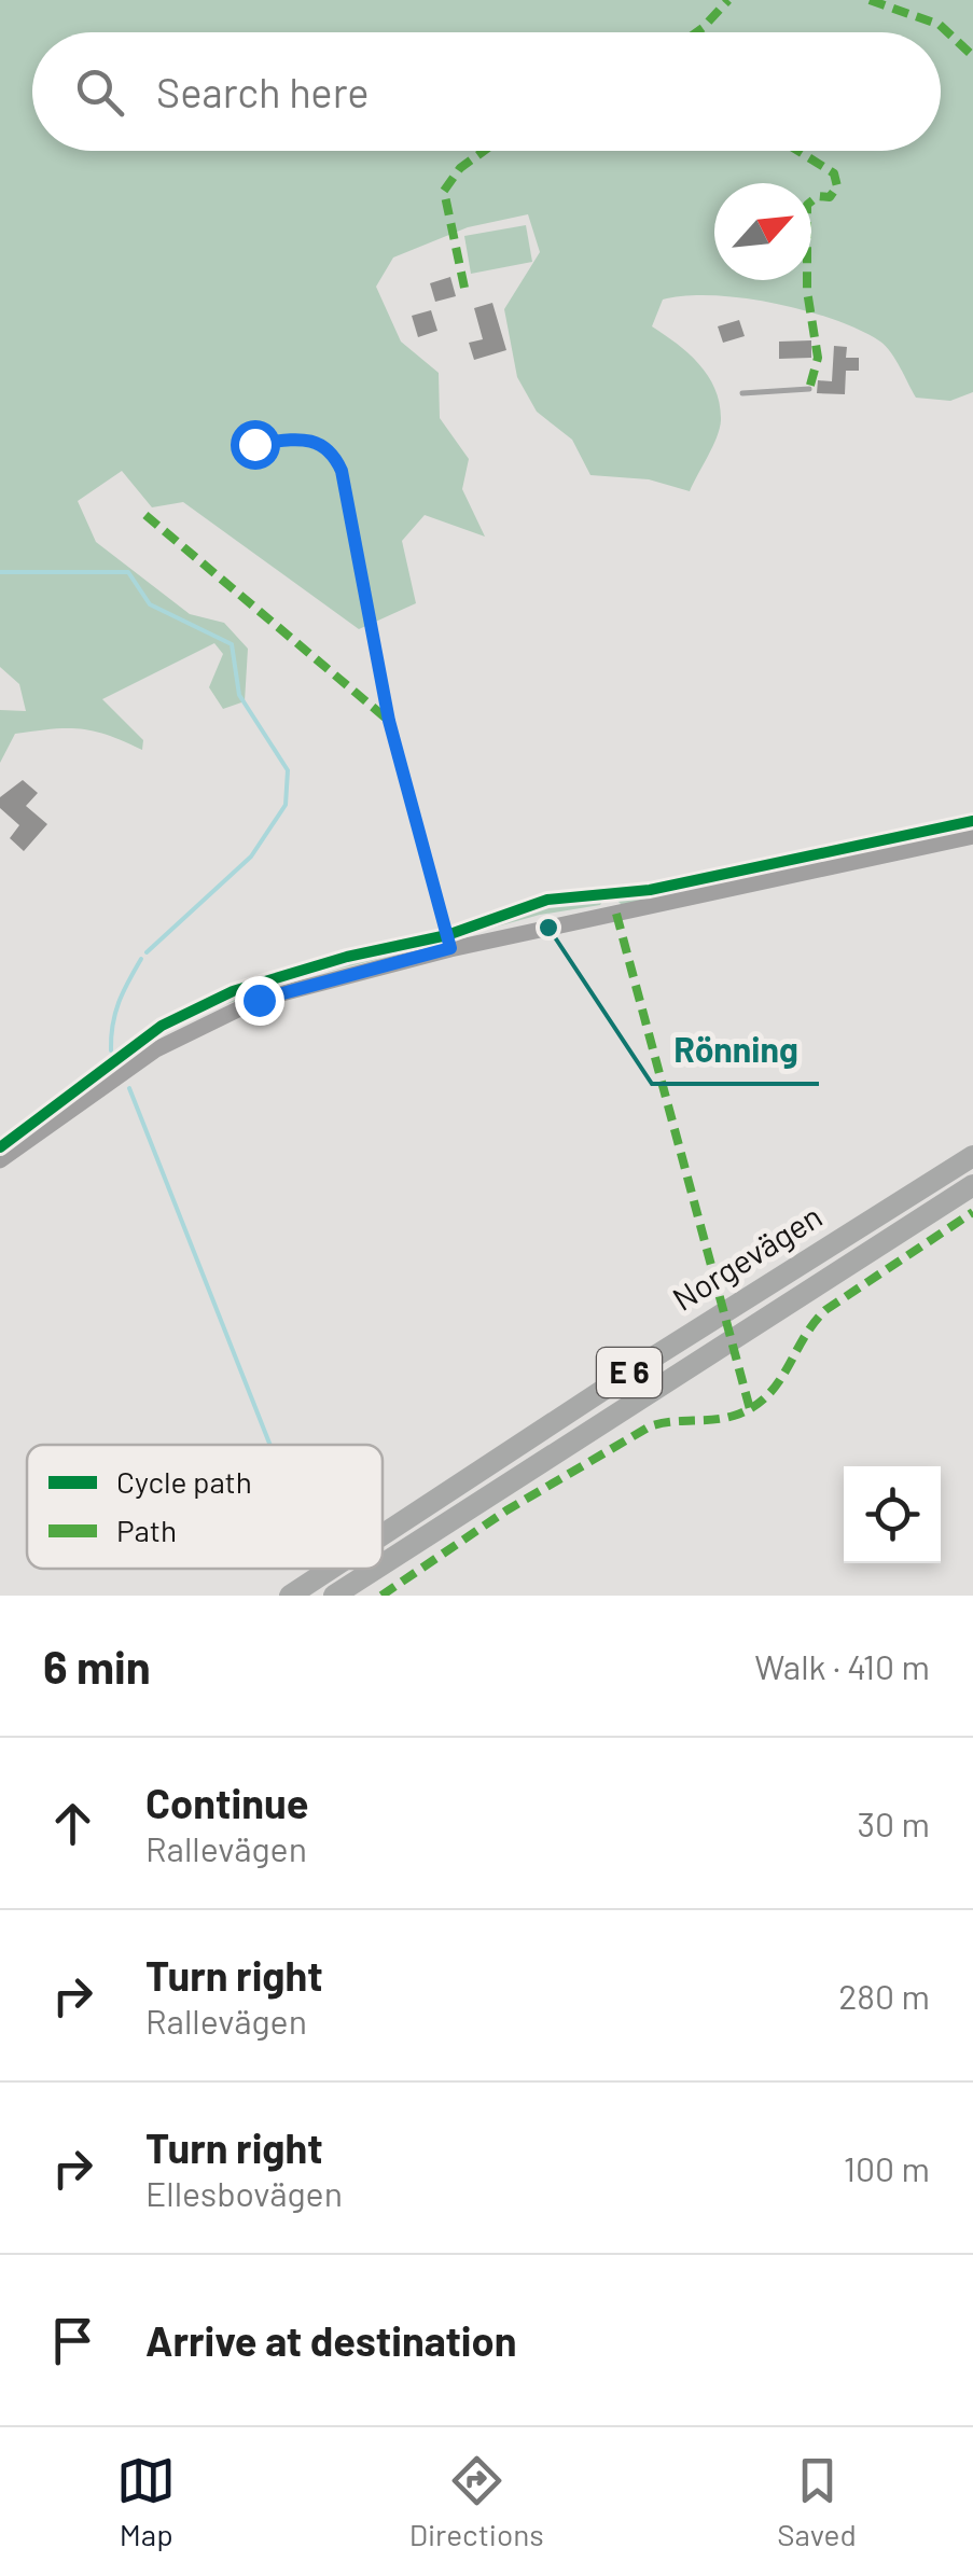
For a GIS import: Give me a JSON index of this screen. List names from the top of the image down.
{
  "streets": {
    "highway": ["Norgevägen", "E 6"]
  },
  "places": ["Rönning"],
  "legend": ["Cycle path", "Path"],
  "north": "top right",
  "page": {
    "search": "Search here",
    "heading": ["6 min", "Walk · 410 m"],
    "list": [
      ["Continue", "Rallevägen", "30 m"],
      ["Turn right", "Rallevägen", "280 m"],
      ["Turn right", "Ellesbovägen", "100 m"],
      "Arrive at destination"
    ],
    "nav": ["Map", "Directions", "Saved"]
  }
}
